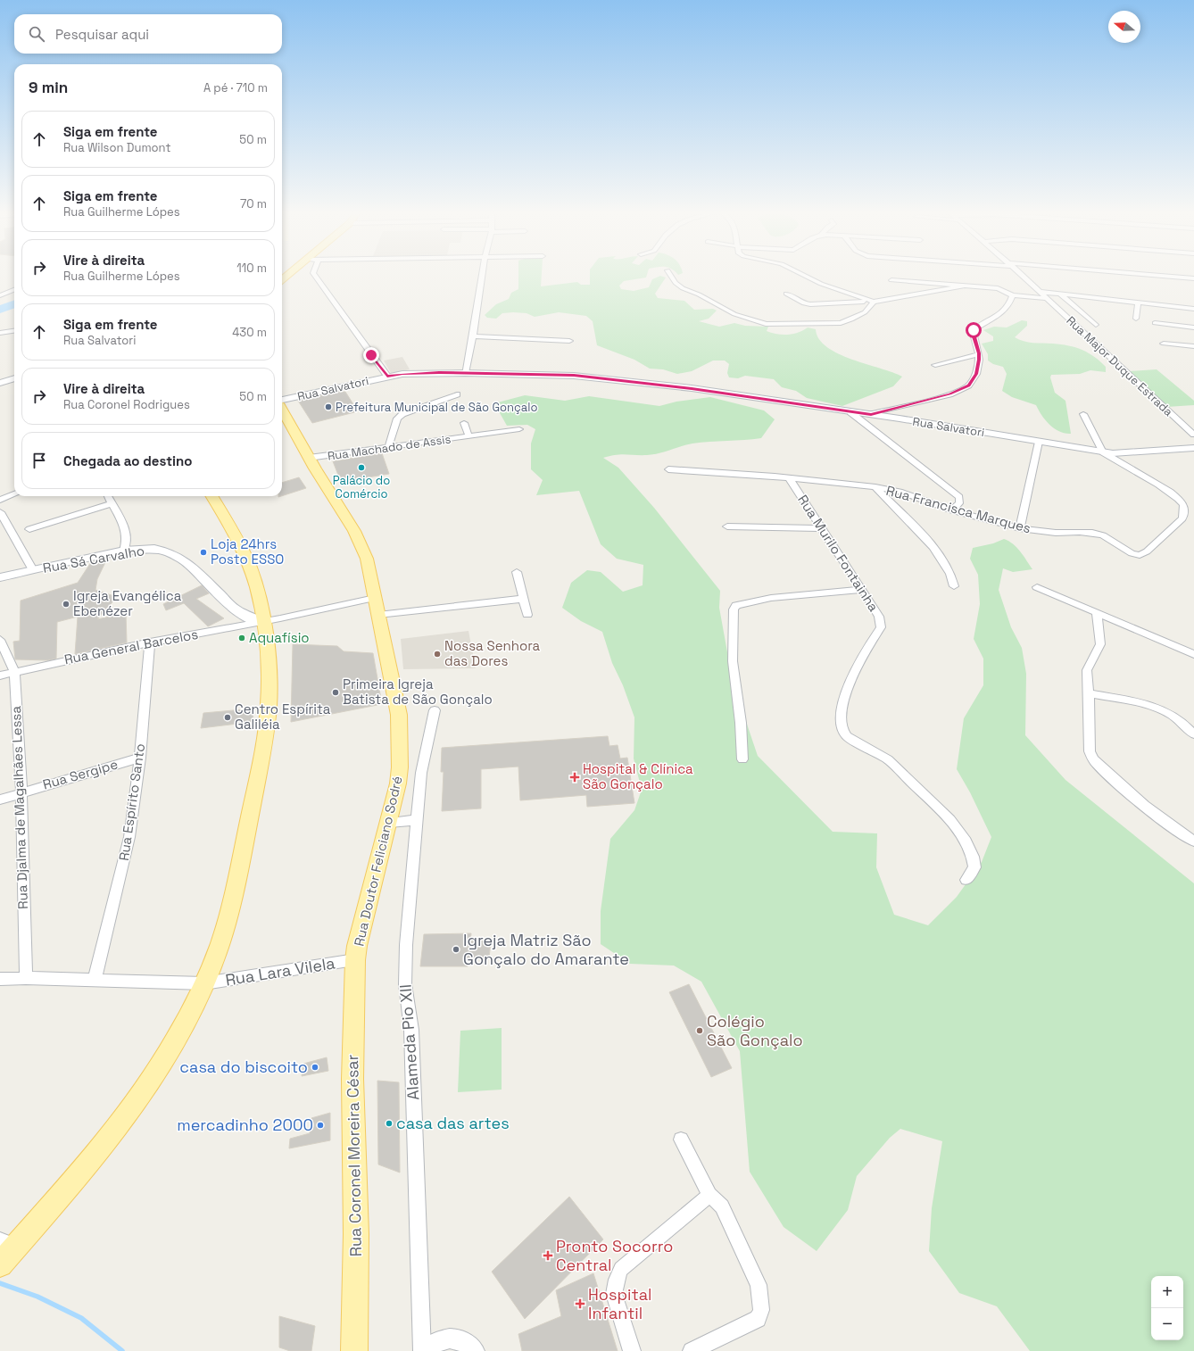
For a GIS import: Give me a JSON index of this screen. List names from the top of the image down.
{
  "streets": {
    "main road": [
      "Rua Salvatori",
      "Rua Sá Carvalho",
      "Rua Doutor Feliciano Sodré",
      "Rua Coronel Moreira César"
    ],
    "street": [
      "Rua Major Duque Estrada",
      "Rua Machado de Assis",
      "Rua Francisca Marques",
      "Rua Murilo Fontainha",
      "Rua General Barcelos",
      "Rua Sergipe",
      "Rua Espírito Santo",
      "Rua Djalma de Magalhães Lessa",
      "Rua Lara Vilela",
      "Alameda Pio XII"
    ]
  },
  "crossings": [
    ["Rua Salvatori", "Rua Francisca Marques"],
    ["Rua Machado de Assis", "Rua Doutor Feliciano Sodré"],
    ["Rua Francisca Marques", "Rua Murilo Fontainha"],
    ["Rua Sá Carvalho", "Rua General Barcelos"],
    ["Rua General Barcelos", "Rua Espírito Santo"],
    ["Rua General Barcelos", "Rua Djalma de Magalhães Lessa"],
    ["Rua Sergipe", "Rua Espírito Santo"],
    ["Rua Sergipe", "Rua Djalma de Magalhães Lessa"],
    ["Rua Espírito Santo", "Rua Lara Vilela"],
    ["Rua Djalma de Magalhães Lessa", "Rua Lara Vilela"],
    ["Rua Doutor Feliciano Sodré", "Rua Lara Vilela"],
    ["Rua Doutor Feliciano Sodré", "Rua Coronel Moreira César"],
    ["Rua Lara Vilela", "Rua Coronel Moreira César"]
  ],
  "places": {
    "other": [
      "Prefeitura Municipal de São Gonçalo",
      "Palácio do Comércio",
      "Loja 24hrs Posto ESSO",
      "Igreja Evangélica Ebenézer",
      "Aquafísio",
      "Nossa Senhora das Dores",
      "Primeira Igreja Batista de São Gonçalo",
      "Centro Espírita Galiléia",
      "Igreja Matriz São Gonçalo do Amarante",
      "Colégio São Gonçalo",
      "casa do biscoito",
      "casa das artes",
      "mercadinho 2000"
    ],
    "health": ["Hospital & Clínica São Gonçalo", "Pronto Socorro Central", "Hospital Infantil"]
  },
  "north": "left",
  "page": {
    "search": "Pesquisar aqui",
    "heading": ["9 min", "A pé · 710 m"],
    "list": [
      ["Siga em frente", "Rua Wilson Dumont", "50 m"],
      ["Siga em frente", "Rua Guilherme Lópes", "70 m"],
      ["Vire à direita", "Rua Guilherme Lópes", "110 m"],
      ["Siga em frente", "Rua Salvatori", "430 m"],
      ["Vire à direita", "Rua Coronel Rodrigues", "50 m"],
      "Chegada ao destino"
    ],
    "map_buttons": ["+", "−"]
  }
}
